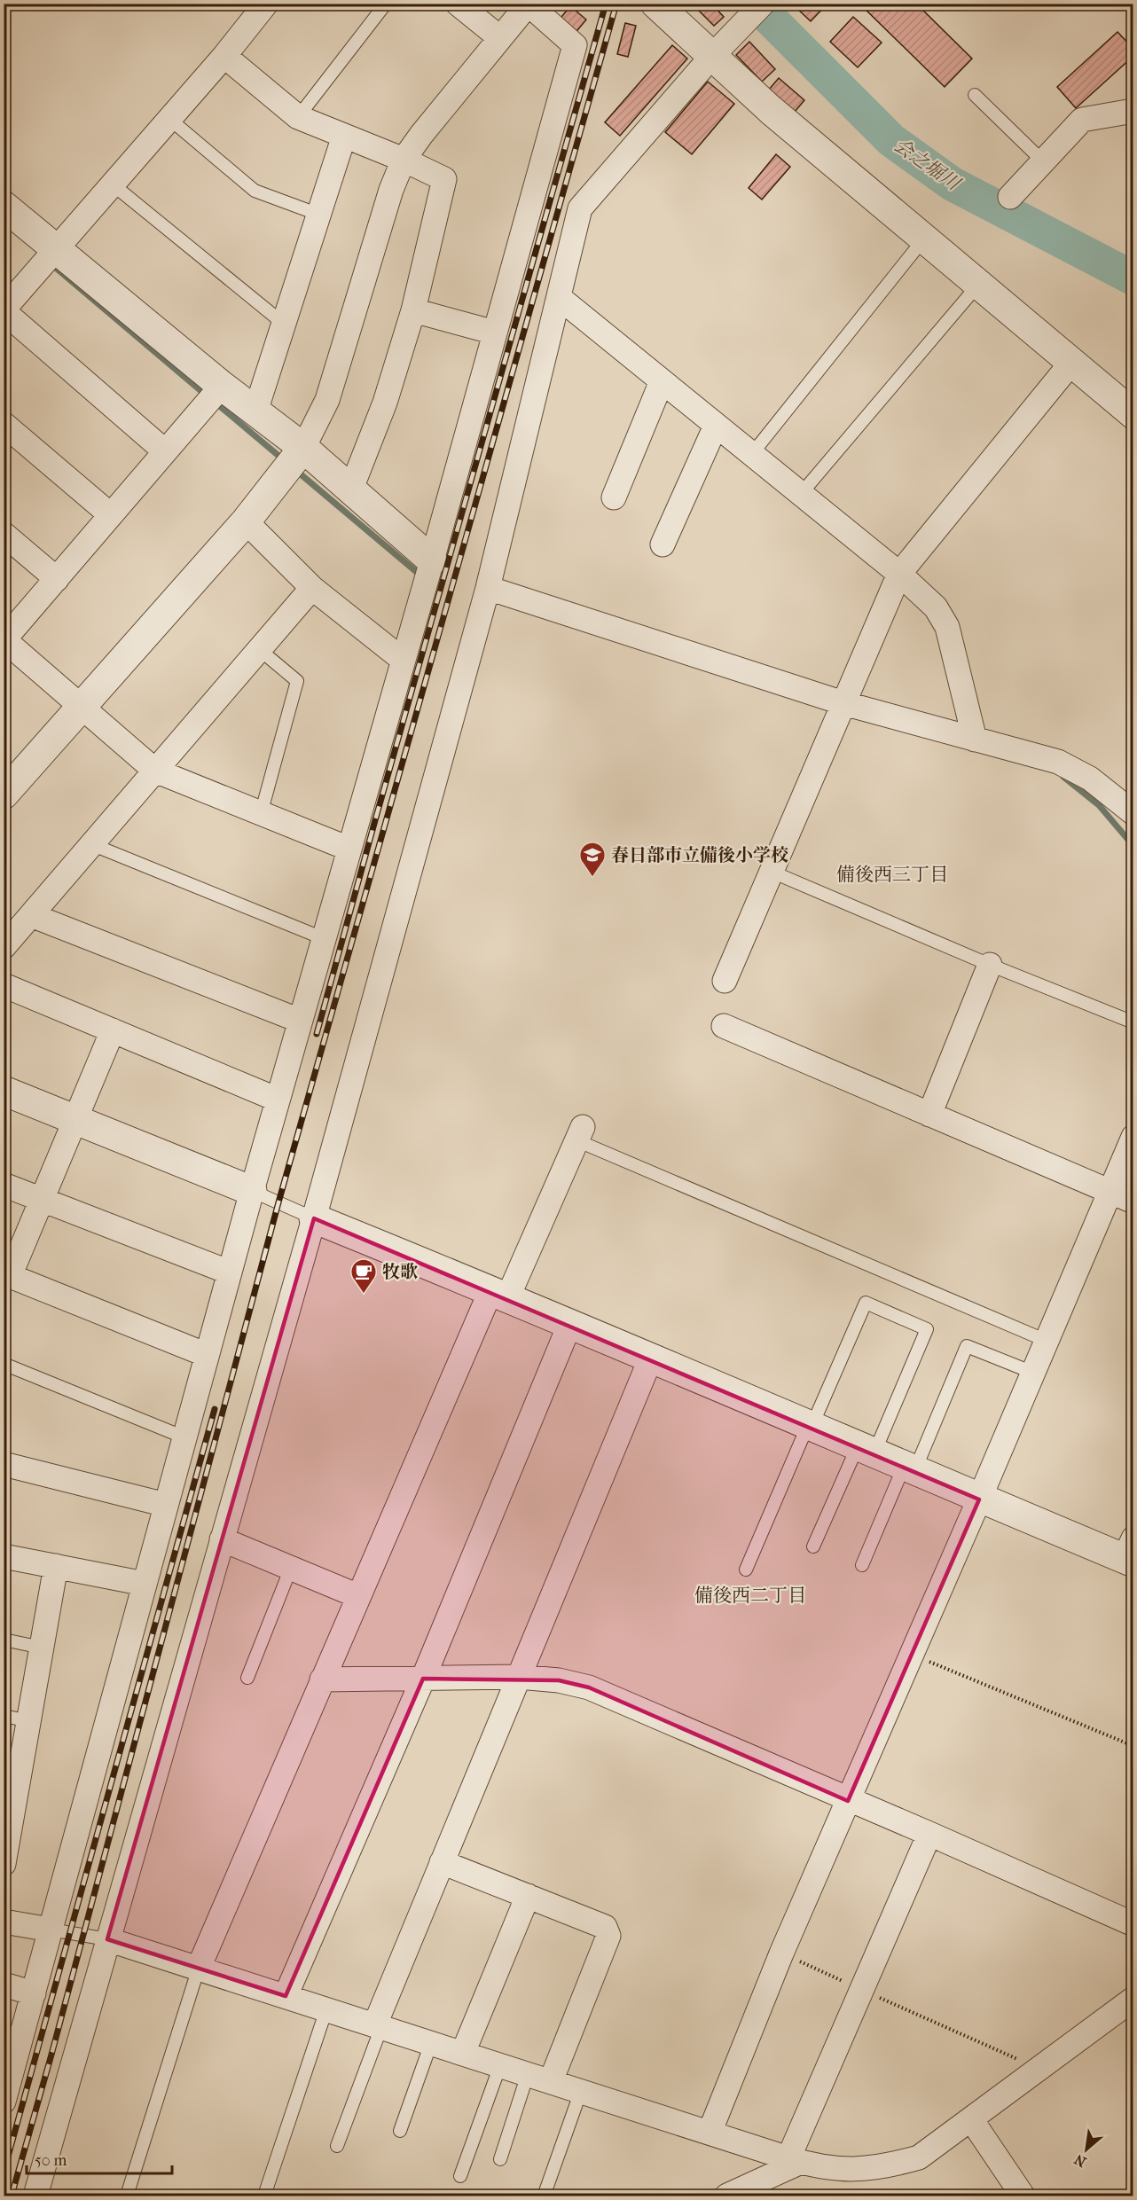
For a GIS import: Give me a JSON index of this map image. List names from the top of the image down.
{
  "districts": ["備後西三丁目", "備後西二丁目"],
  "water": ["会之堀川"],
  "places": {
    "school or university": ["春日部市立備後小学校"],
    "cafe": ["牧歌"]
  },
  "scale_bar": "50 m",
  "north": "bottom left"
}
